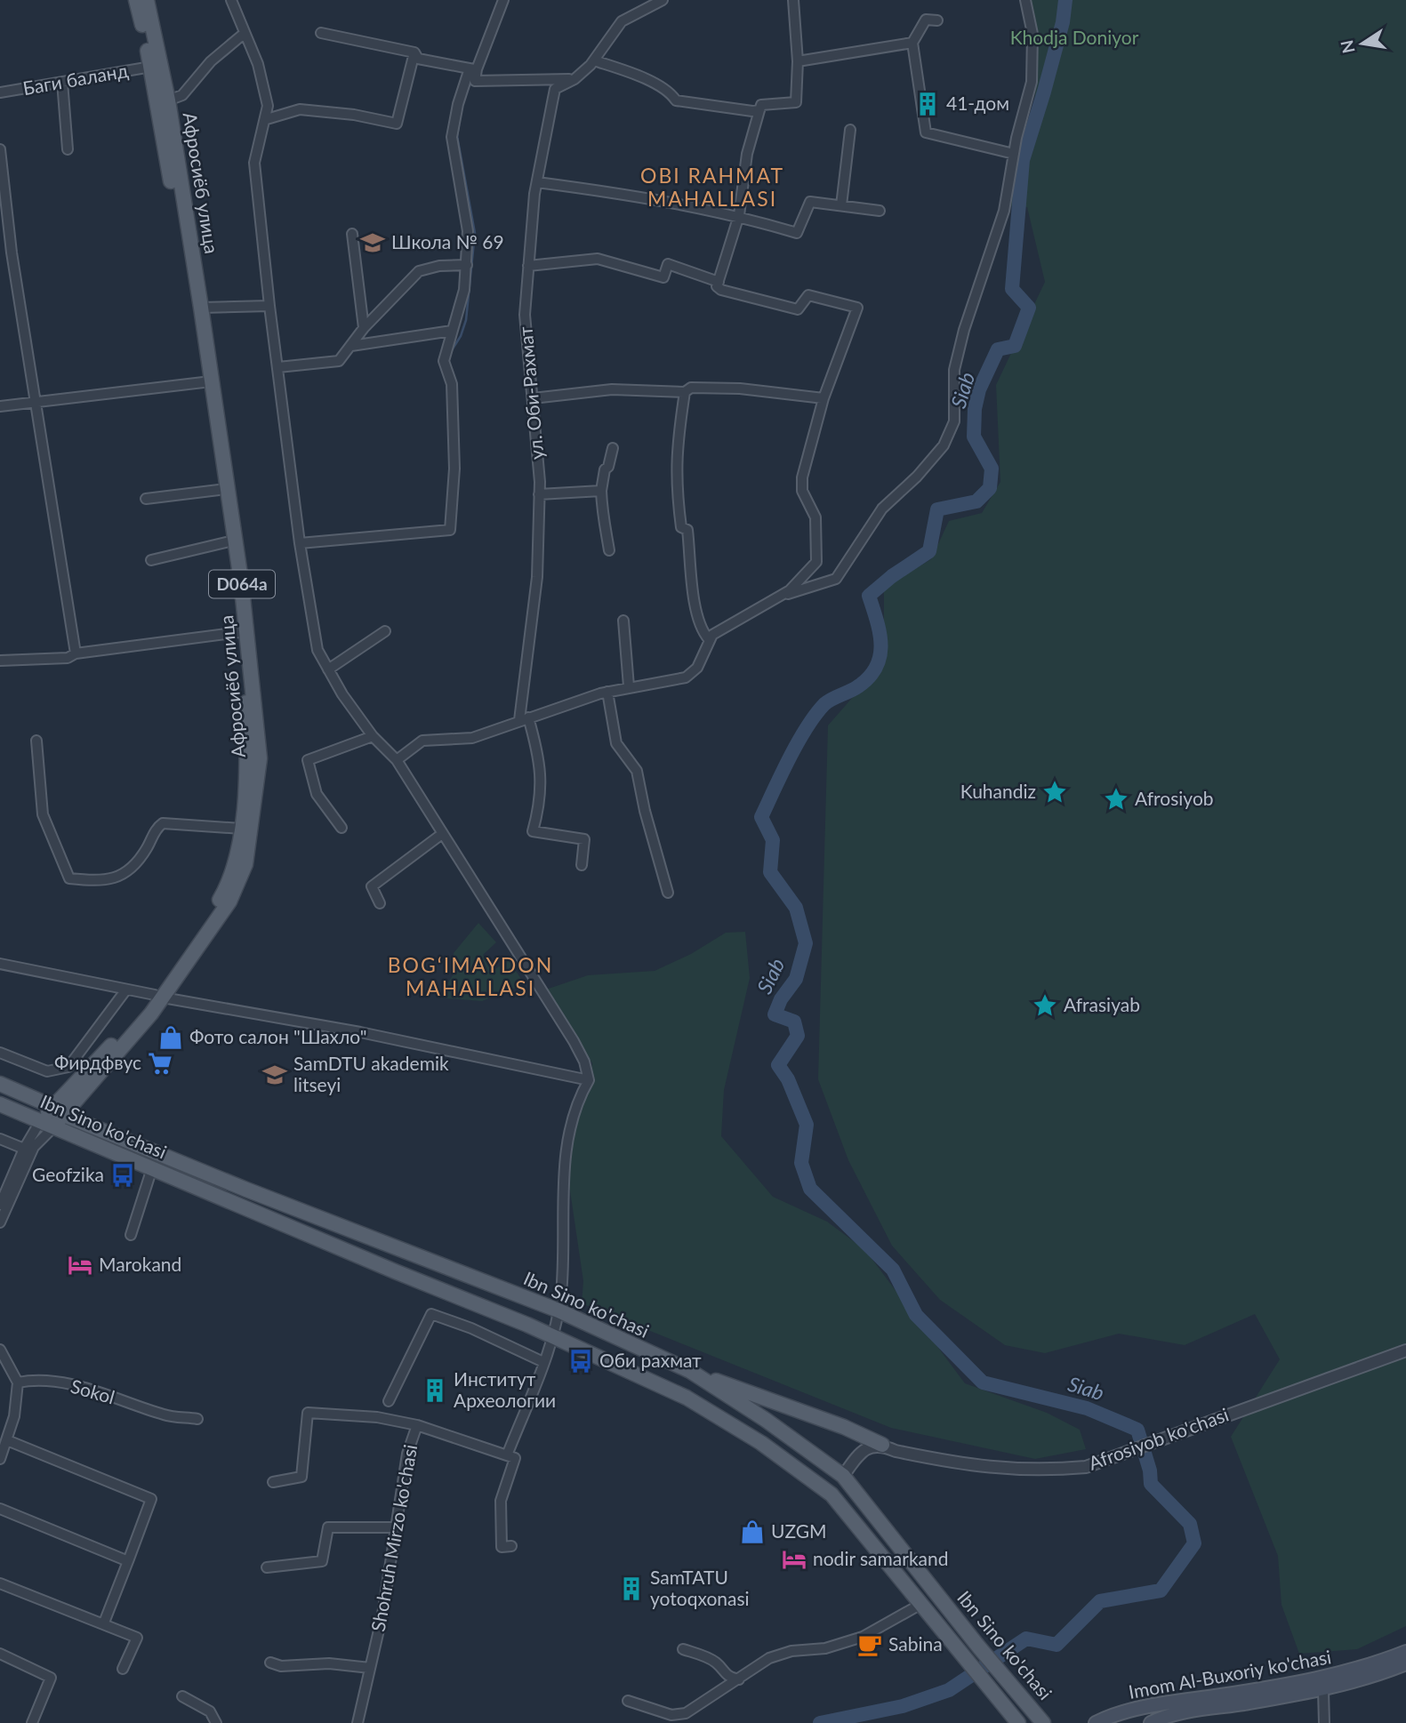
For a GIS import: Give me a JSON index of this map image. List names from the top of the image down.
{
  "streets": {
    "main road": [
      "Афросиёб улица",
      "D064a",
      "Ibn Sino ko'chasi",
      "Imom Al-Buxoriy ko'chasi"
    ],
    "street": [
      "Баги баланд",
      "ул. Оби-Рахмат",
      "Sokol",
      "Afrosiyob ko'chasi",
      "Shohruh Mirzo ko'chasi"
    ]
  },
  "crossings": [
    ["Баги баланд", "Афросиёб улица"],
    ["Афросиёб улица", "Ibn Sino ko'chasi"]
  ],
  "districts": ["OBI RAHMAT MAHALLASI", "BOG‘IMAYDON MAHALLASI"],
  "water": ["Siab"],
  "parks": ["Khodja Doniyor"],
  "places": {
    "building": ["41-дом", "Институт Археологии", "SamTATU yotoqxonasi"],
    "school or university": ["Школа № 69", "SamDTU akademik litseyi"],
    "place": ["Kuhandiz", "Afrosiyob", "Afrasiyab"],
    "shop": ["Фото салон \"Шахло\"", "UZGM"],
    "supermarket": ["Фирдфвус"],
    "bus stop": ["Geofzika", "Оби рахмат"],
    "hotel": ["Marokand", "nodir samarkand"],
    "cafe": ["Sabina"]
  },
  "north": "left"
}
